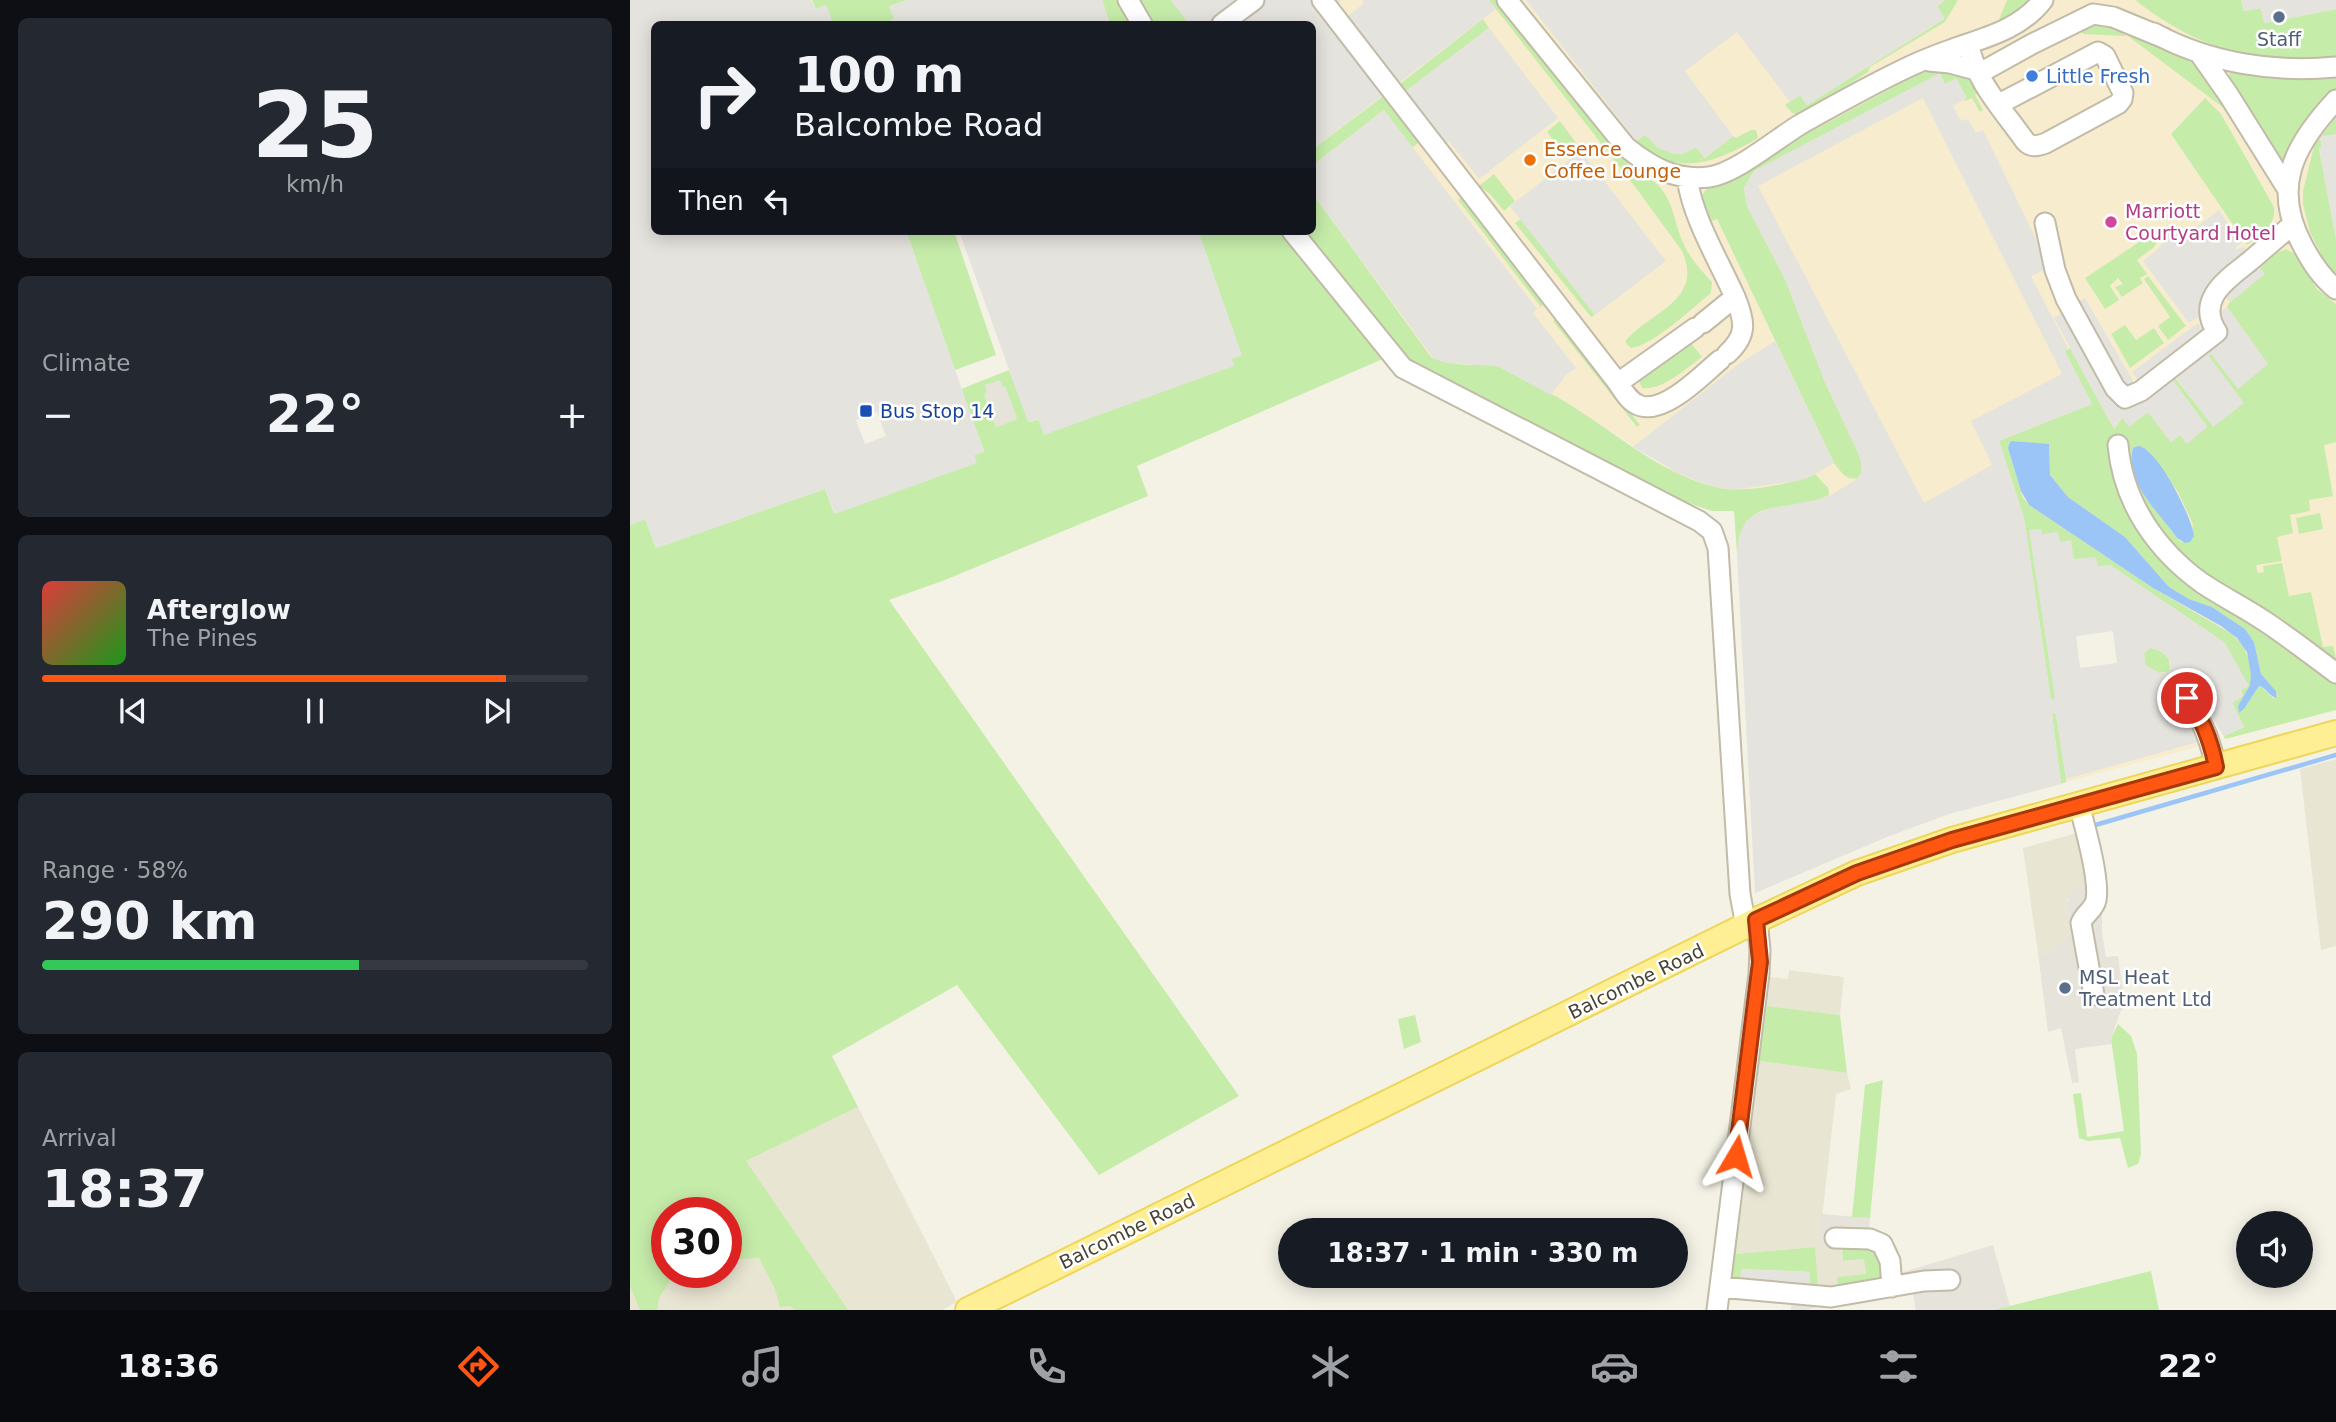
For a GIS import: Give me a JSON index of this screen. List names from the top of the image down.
{
  "streets": {
    "main road": ["Balcombe Road"]
  },
  "places": {
    "other": [
      "Staff",
      "Little Fresh",
      "Essence Coffee Lounge",
      "Marriott Courtyard Hotel",
      "MSL Heat Treatment Ltd"
    ],
    "transit": ["Bus Stop 14"]
  },
  "page": {
    "tile": [
      ["25", "km/h"],
      "Climate",
      ["Range · 58%", "290 km"],
      ["Arrival", "18:37"]
    ],
    "turn": ["100 m", "Balcombe Road"],
    "then": "Then",
    "heat": ["−", "22°", "+"],
    "song": ["Afterglow", "The Pines"],
    "limit": "30",
    "trip": "18:37 · 1 min · 330 m",
    "tabs": ["18:36", "22°"]
  }
}
